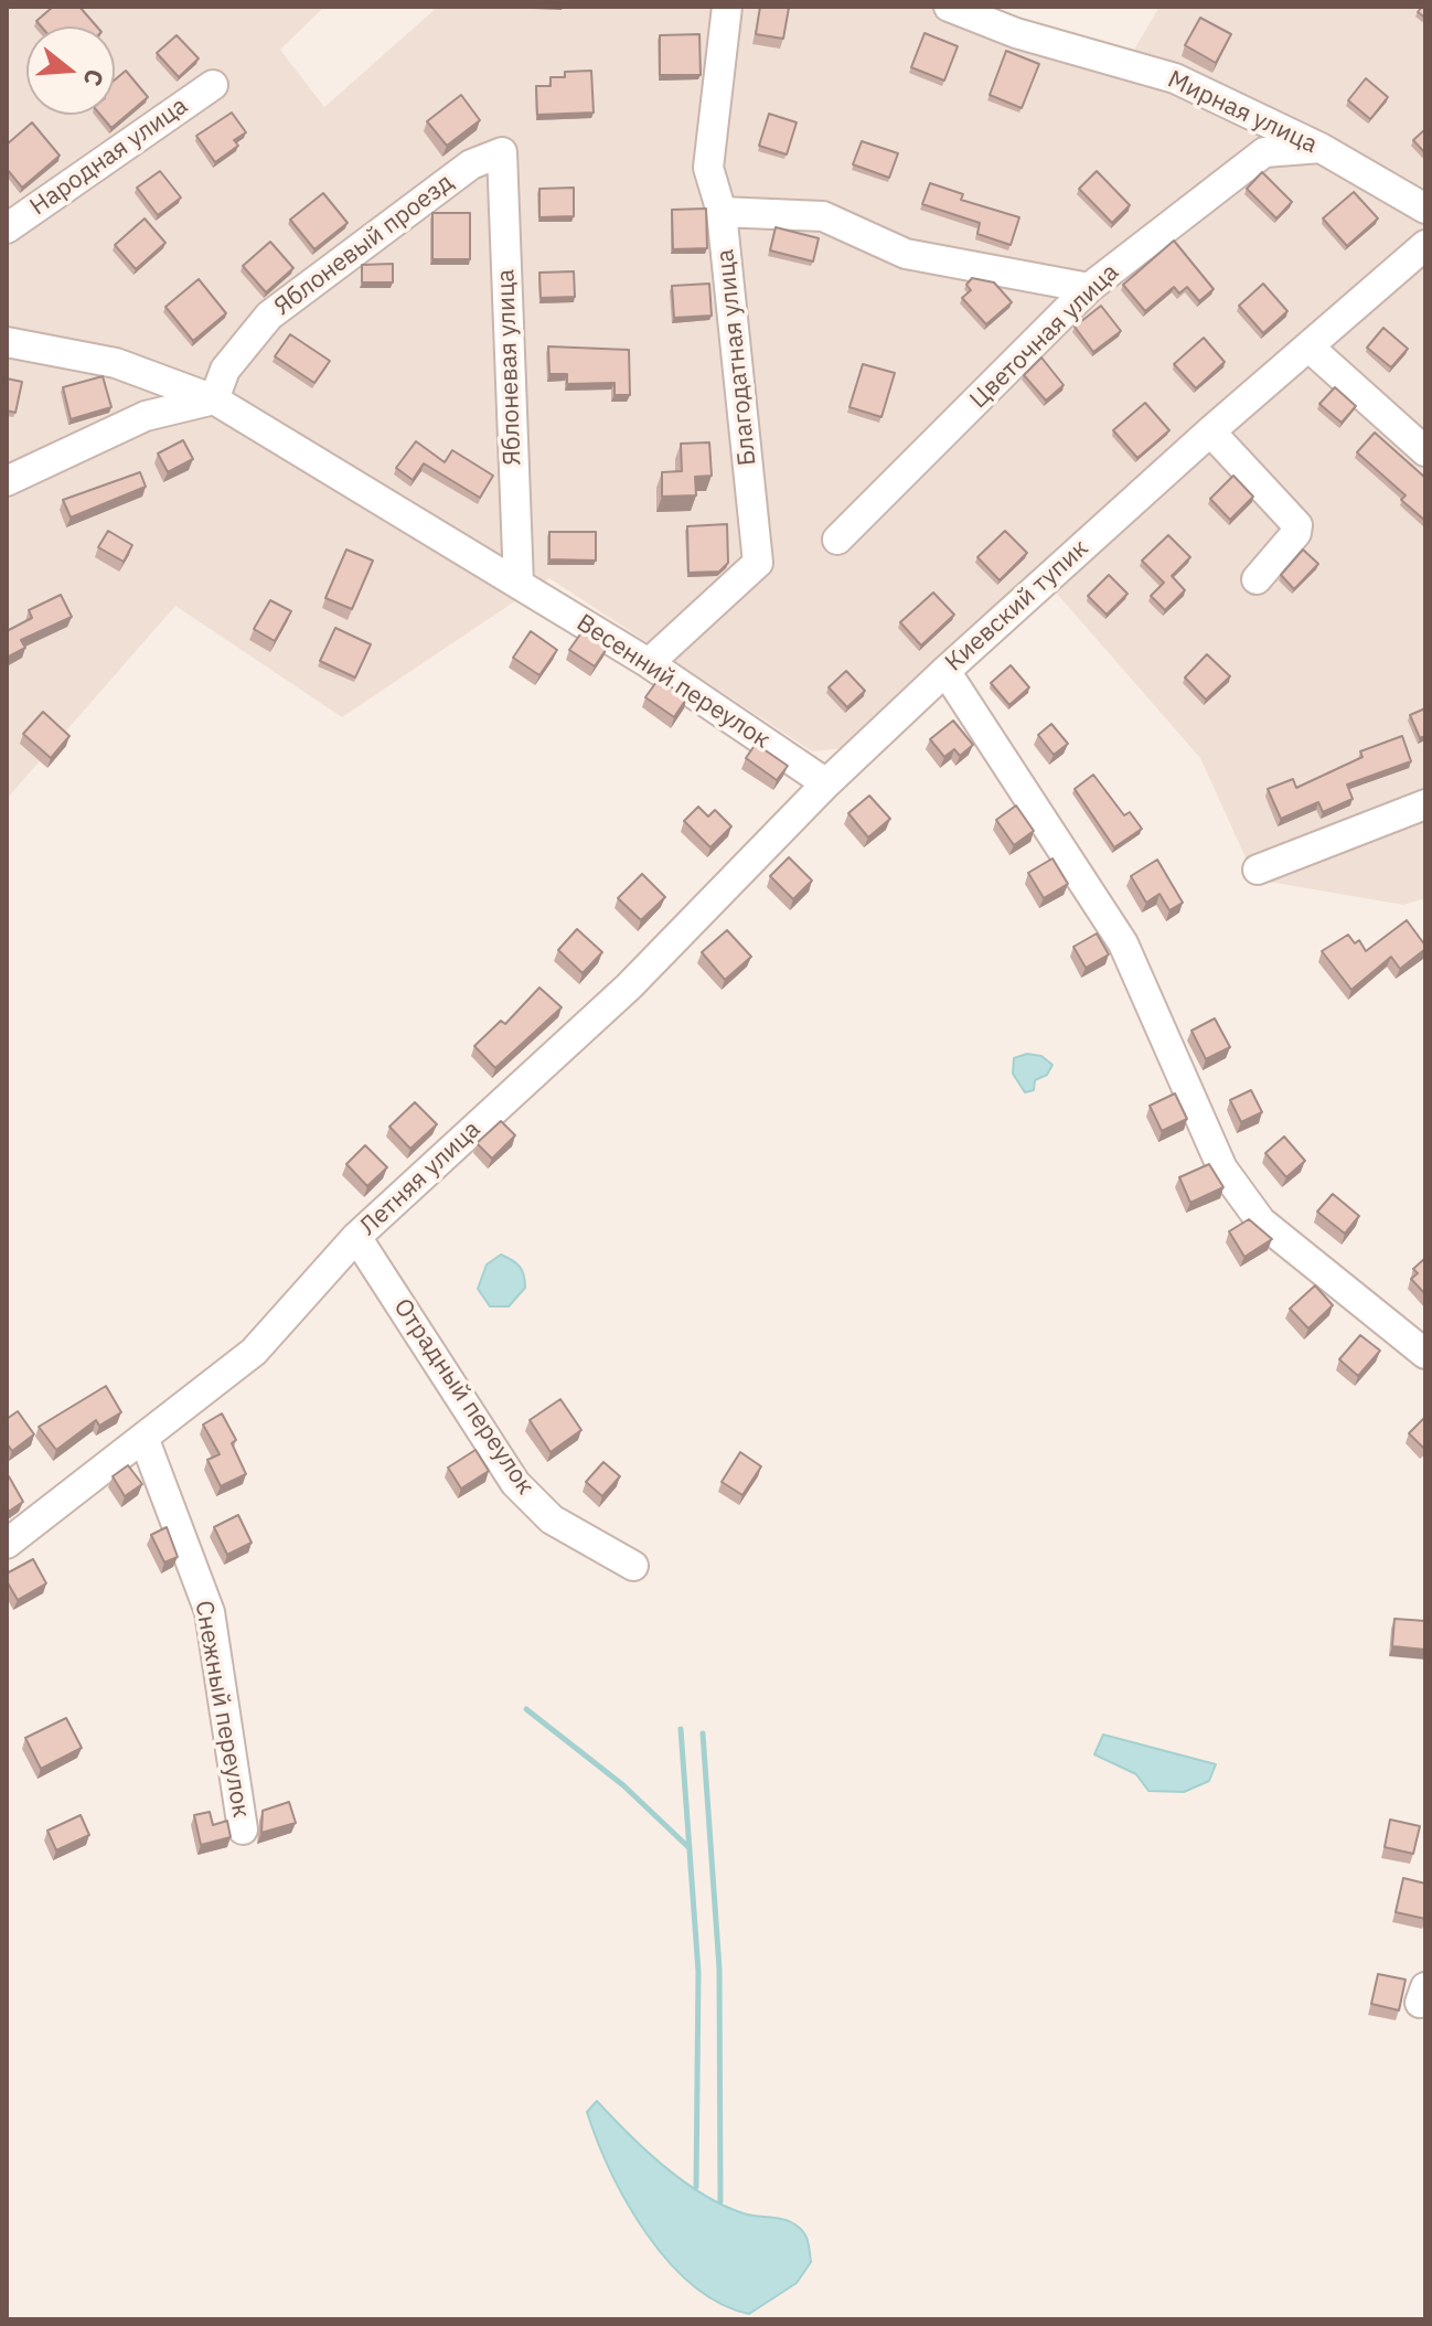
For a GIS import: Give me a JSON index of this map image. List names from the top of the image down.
{
  "streets": {
    "street": [
      "Мирная улица",
      "Народная улица",
      "Яблоневый проезд",
      "Цветочная улица",
      "Благодатная улица",
      "Яблоневая улица",
      "Киевский тупик",
      "Весенний переулок",
      "Летняя улица",
      "Отрадный переулок",
      "Снежный переулок"
    ]
  },
  "crossings": [
    ["Мирная улица", "Цветочная улица"],
    ["Яблоневый проезд", "Яблоневая улица"],
    ["Яблоневый проезд", "Весенний переулок"],
    ["Благодатная улица", "Весенний переулок"],
    ["Яблоневая улица", "Весенний переулок"],
    ["Киевский тупик", "Весенний переулок"],
    ["Киевский тупик", "Летняя улица"],
    ["Весенний переулок", "Летняя улица"],
    ["Летняя улица", "Отрадный переулок"],
    ["Летняя улица", "Снежный переулок"]
  ],
  "north": "right"
}
